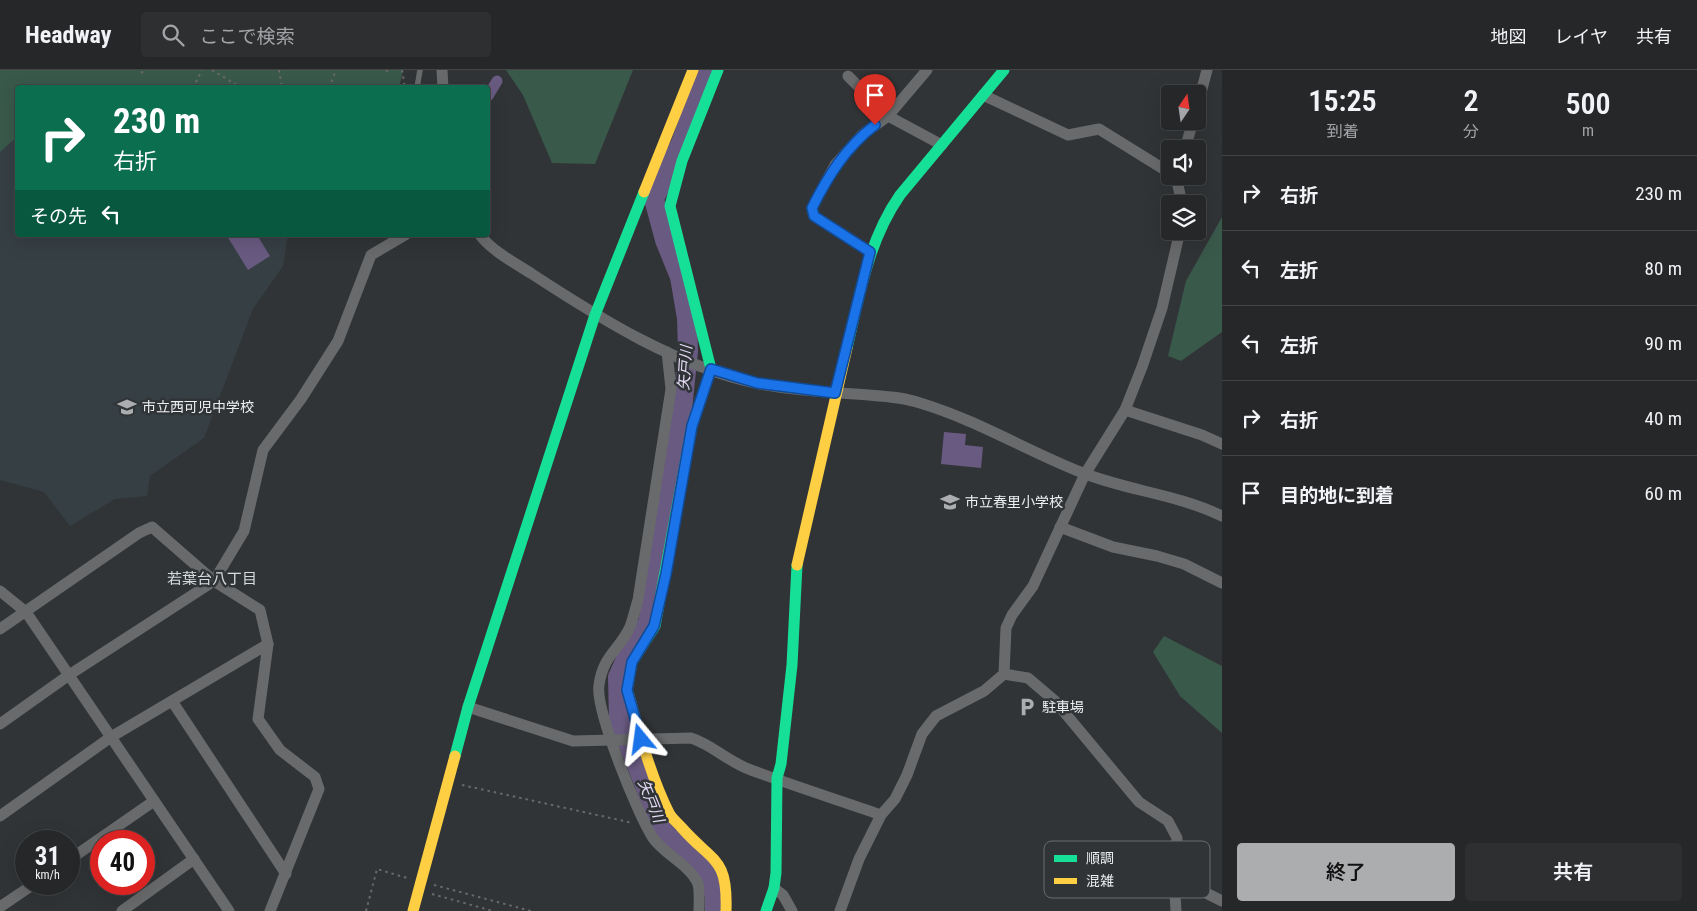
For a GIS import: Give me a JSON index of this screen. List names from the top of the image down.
{
  "districts": ["若葉台八丁目"],
  "water": ["矢戸川"],
  "places": {
    "school or university": ["市立西可児中学校", "市立春里小学校"],
    "parking": ["駐車場"]
  },
  "legend": ["順調", "混雑"],
  "north": "top",
  "page": {
    "header": "Headway",
    "search": "ここで検索",
    "nav": ["地図", "レイヤ", "共有"],
    "eta": [
      "15:25",
      "到着",
      "2",
      "分",
      "500",
      "m"
    ],
    "turn": ["230 m", "右折"],
    "list": [
      {
        "name": "右折",
        "value": "230 m"
      },
      {
        "name": "左折",
        "value": "80 m"
      },
      {
        "name": "左折",
        "value": "90 m"
      },
      {
        "name": "右折",
        "value": "40 m"
      },
      {
        "name": "目的地に到着",
        "value": "60 m"
      }
    ],
    "then": "その先",
    "speed": "31 km/h",
    "limit": "40",
    "buttons": ["終了", "共有"]
  }
}
